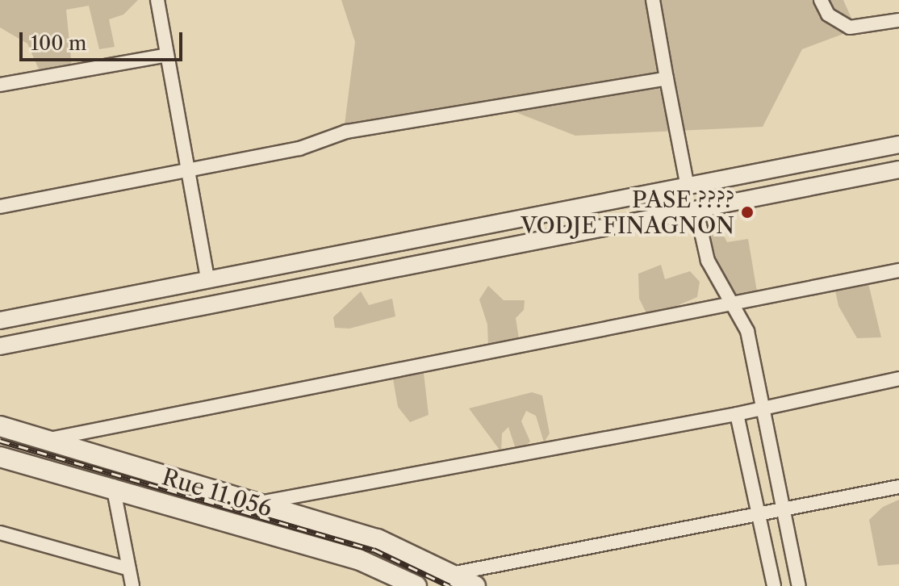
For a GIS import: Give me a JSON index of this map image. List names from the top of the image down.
{
  "streets": {
    "main road": ["Rue 11.056"]
  },
  "places": ["PASE ???? VODJE FINAGNON"],
  "scale_bar": "100 m"
}
